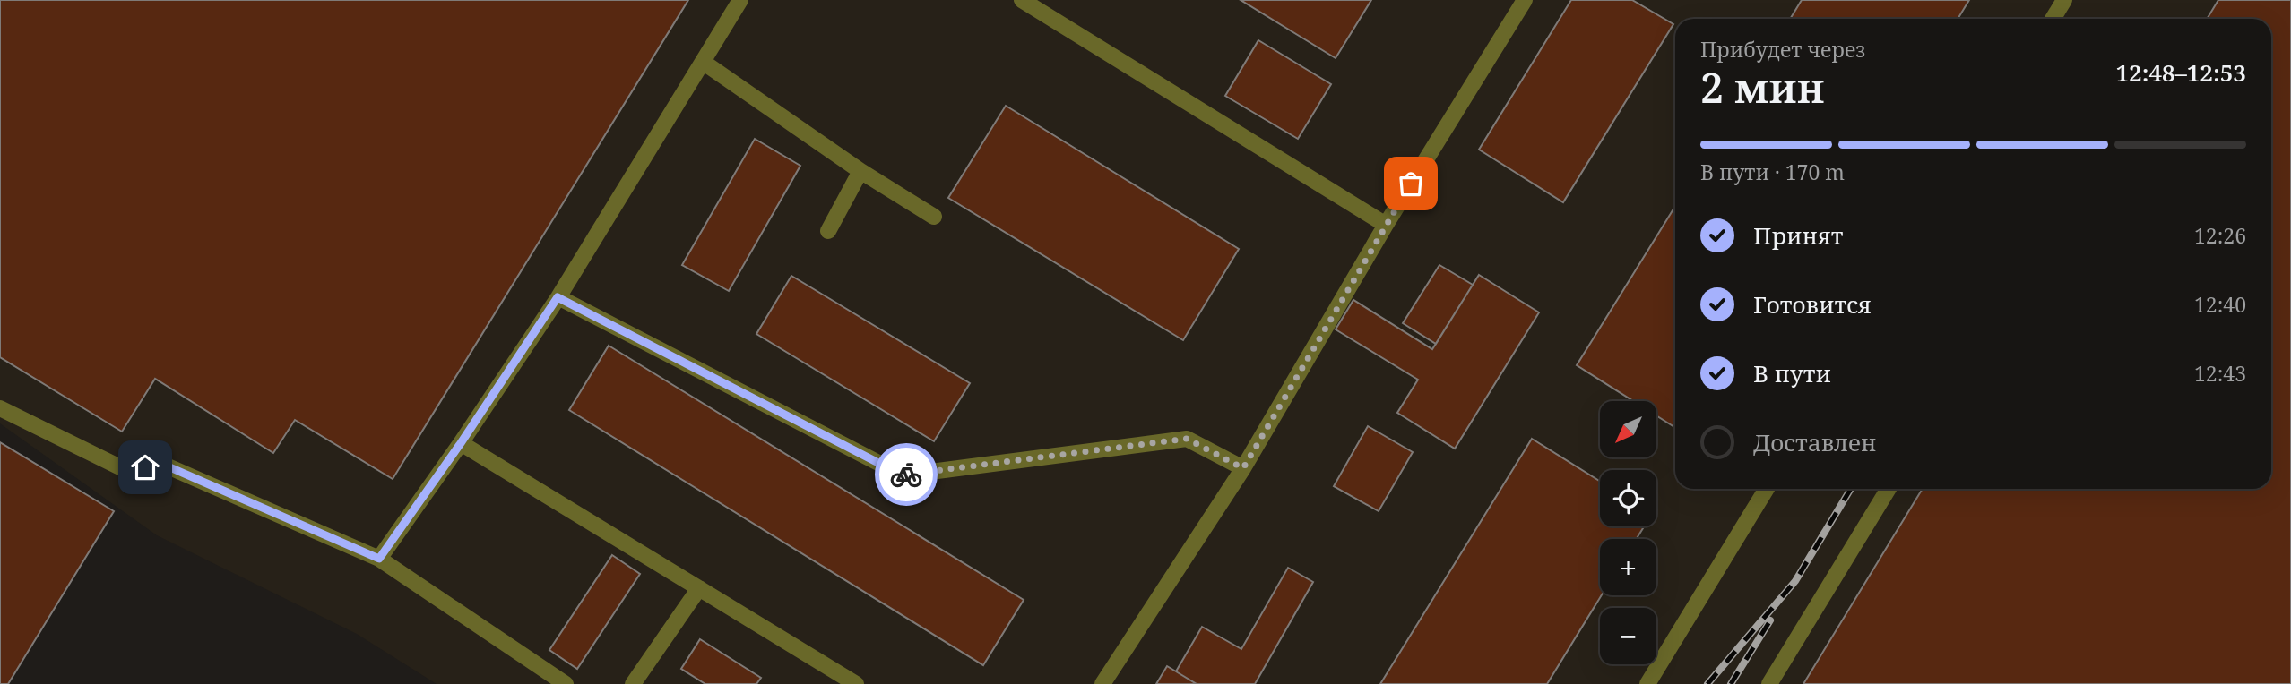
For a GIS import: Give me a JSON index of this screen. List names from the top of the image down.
{
  "north": "bottom left",
  "page": {
    "heading": ["2 мин", "Прибудет через", "12:48–12:53"],
    "bar": "В пути · 170 m",
    "list": [
      ["Принят", "12:26"],
      ["Готовится", "12:40"],
      ["В пути", "12:43"],
      "Доставлен"
    ],
    "map_buttons": ["+", "−"]
  }
}
